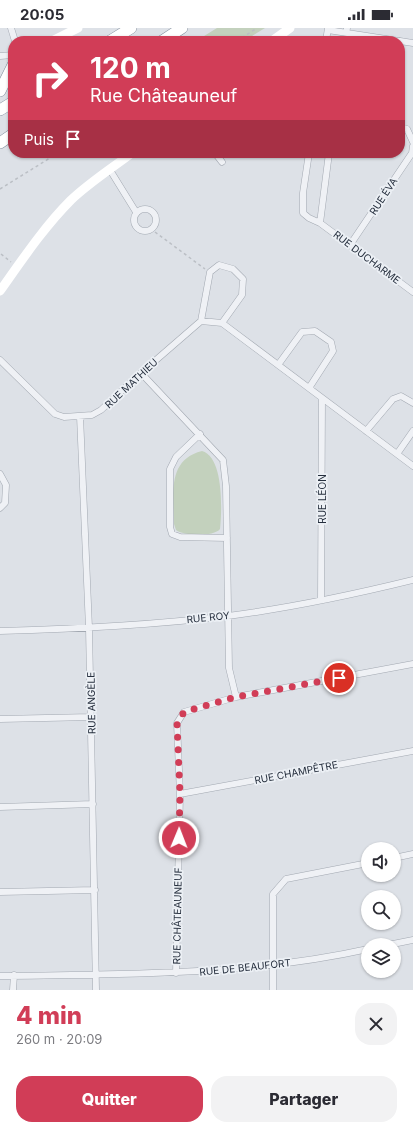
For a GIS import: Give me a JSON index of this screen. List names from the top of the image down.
{
  "streets": {
    "street": [
      "RUE ÉVA",
      "RUE DUCHARME",
      "RUE MATHIEU",
      "RUE LÉON",
      "RUE ROY",
      "RUE ANGÈLE",
      "RUE CHAMPÊTRE",
      "RUE CHÂTEAUNEUF",
      "RUE DE BEAUFORT"
    ]
  },
  "crossings": [
    ["RUE ÉVA", "RUE DUCHARME"],
    ["RUE MATHIEU", "RUE ANGÈLE"],
    ["RUE LÉON", "RUE ROY"],
    ["RUE ROY", "RUE ANGÈLE"],
    ["RUE ANGÈLE", "RUE DE BEAUFORT"],
    ["RUE CHAMPÊTRE", "RUE CHÂTEAUNEUF"],
    ["RUE CHÂTEAUNEUF", "RUE DE BEAUFORT"]
  ],
  "page": {
    "status": "20:05",
    "turn": ["120 m", "Rue Châteauneuf"],
    "then": "Puis",
    "heading": ["4 min", "260 m · 20:09"],
    "buttons": ["Quitter", "Partager"]
  }
}
